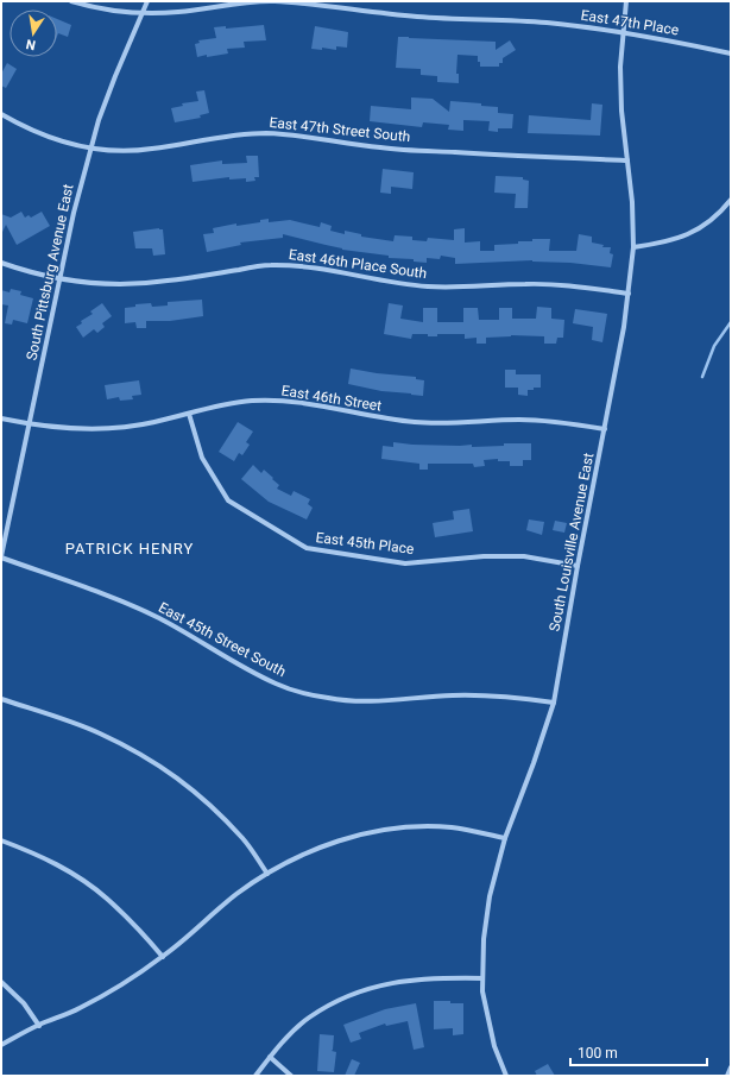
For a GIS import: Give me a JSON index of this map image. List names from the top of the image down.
{
  "streets": {
    "street": [
      "East 47th Place",
      "East 47th Street South",
      "East 46th Place South",
      "South Pittsburg Avenue East",
      "East 46th Street",
      "South Louisville Avenue East",
      "East 45th Place",
      "East 45th Street South"
    ]
  },
  "crossings": [
    ["East 47th Place", "South Pittsburg Avenue East"],
    ["East 47th Place", "South Louisville Avenue East"],
    ["East 47th Street South", "South Pittsburg Avenue East"],
    ["East 47th Street South", "South Louisville Avenue East"],
    ["East 46th Place South", "South Pittsburg Avenue East"],
    ["East 46th Place South", "South Louisville Avenue East"],
    ["South Pittsburg Avenue East", "East 46th Street"],
    ["South Pittsburg Avenue East", "East 45th Street South"],
    ["East 46th Street", "South Louisville Avenue East"],
    ["East 46th Street", "East 45th Place"],
    ["South Louisville Avenue East", "East 45th Place"],
    ["South Louisville Avenue East", "East 45th Street South"]
  ],
  "districts": ["PATRICK HENRY"],
  "scale_bar": "100 m",
  "north": "bottom"
}
